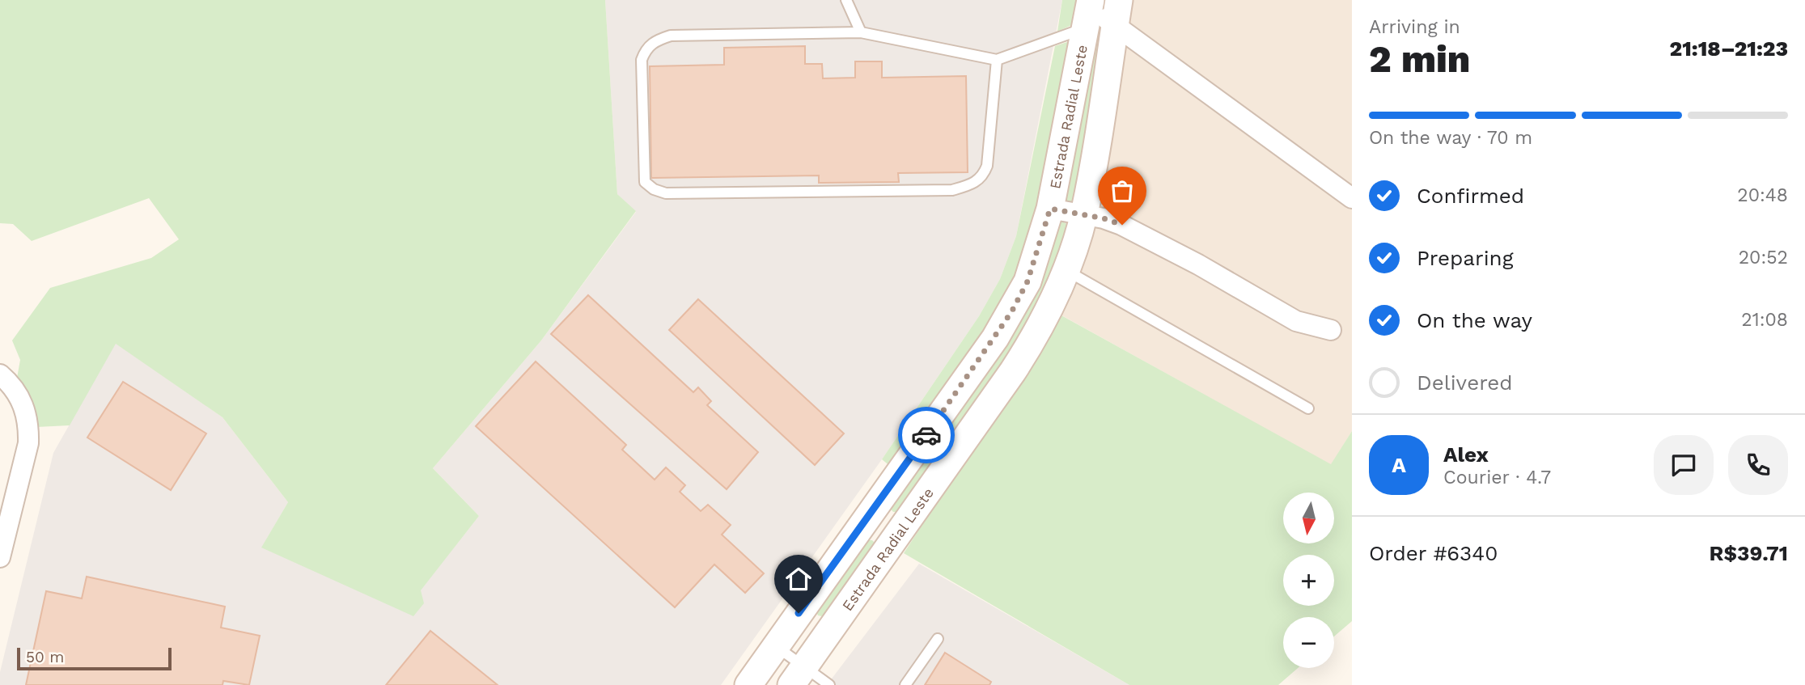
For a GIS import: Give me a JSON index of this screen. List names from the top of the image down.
{
  "streets": {
    "street": ["Estrada Radial Leste"]
  },
  "scale_bar": "50 m",
  "north": "bottom",
  "page": {
    "heading": ["2 min", "Arriving in", "21:18–21:23"],
    "panel": [
      "Alex",
      "Courier · 4.7",
      "Order #6340",
      "R$39.71"
    ],
    "bar": "On the way · 70 m",
    "list": [
      ["Confirmed", "20:48"],
      ["Preparing", "20:52"],
      ["On the way", "21:08"],
      "Delivered"
    ],
    "round": "A",
    "map_buttons": ["+", "−"],
    "scale": "50 m"
  }
}
